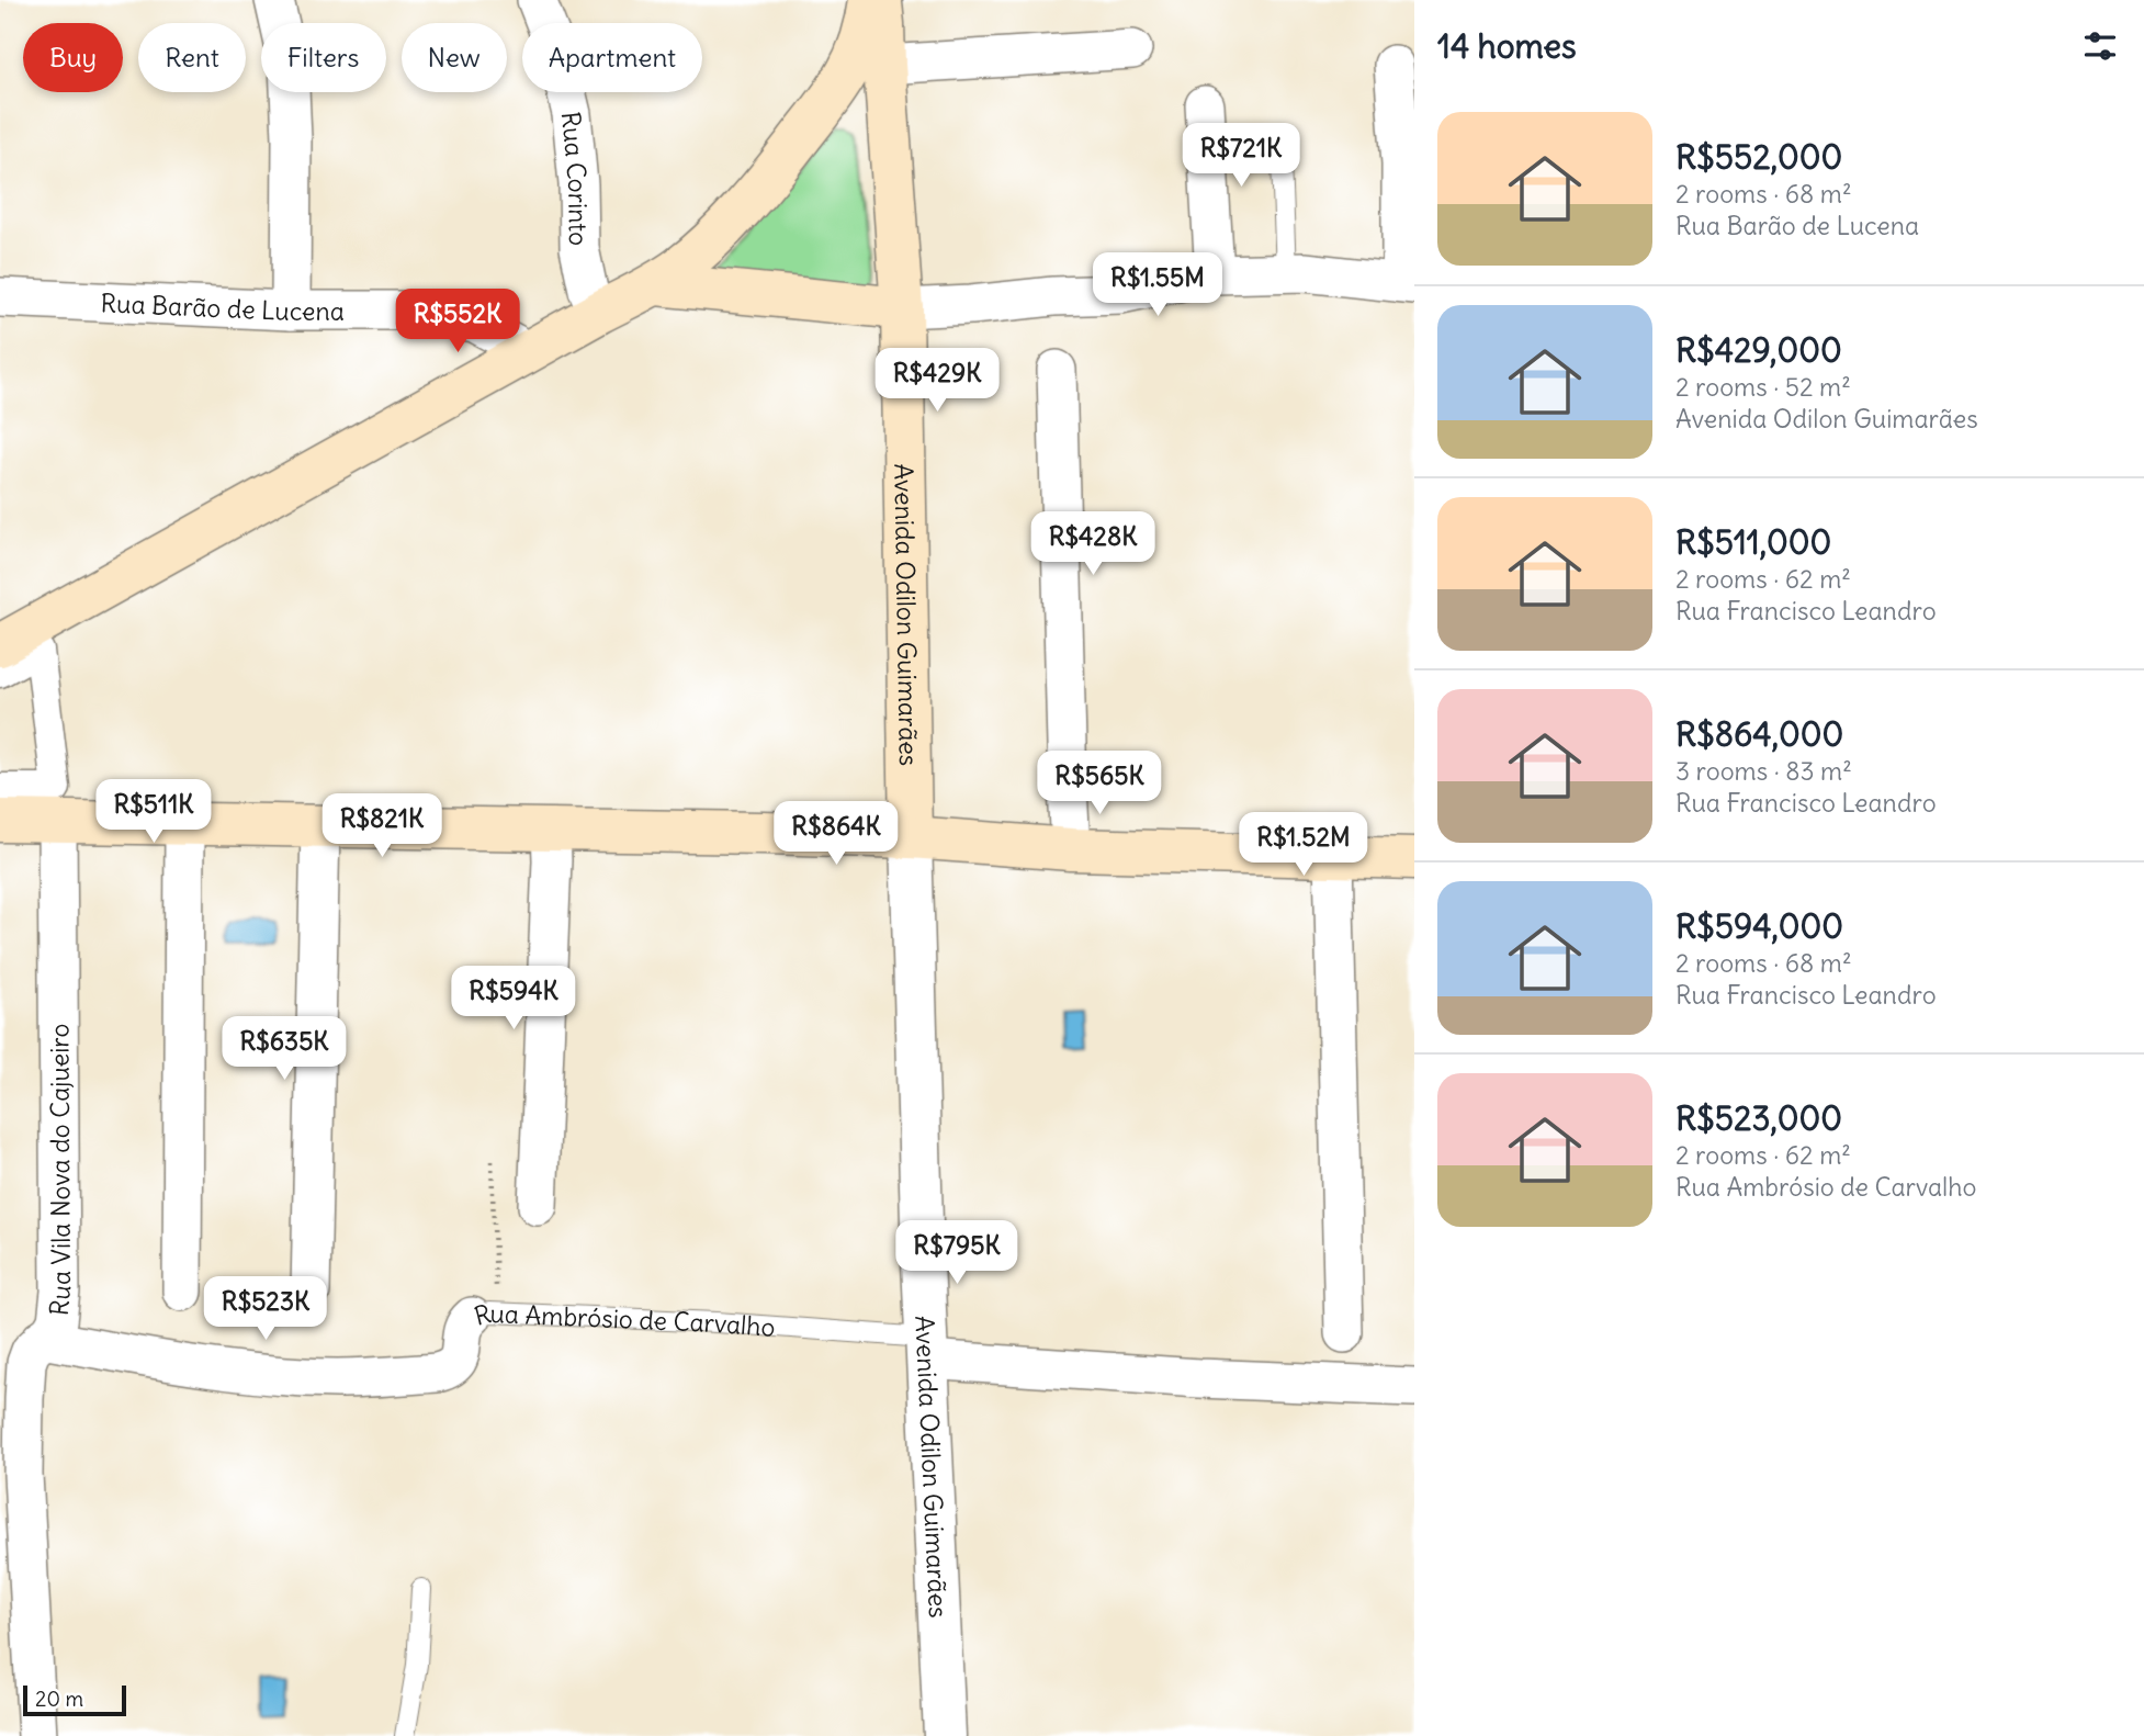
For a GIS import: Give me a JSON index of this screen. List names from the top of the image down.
{
  "streets": {
    "main road": ["Avenida Odilon Guimarães"],
    "street": [
      "Rua Corinto",
      "Rua Barão de Lucena",
      "Rua Vila Nova do Cajueiro",
      "Rua Ambrósio de Carvalho"
    ]
  },
  "crossings": [
    ["Avenida Odilon Guimarães", "Rua Ambrósio de Carvalho"],
    ["Rua Vila Nova do Cajueiro", "Rua Ambrósio de Carvalho"]
  ],
  "scale_bar": "20 m",
  "page": {
    "heading": "14 homes",
    "chip": [
      "Buy",
      "Rent",
      "Filters",
      "New",
      "Apartment"
    ],
    "list": [
      {
        "name": "R$552,000",
        "note": "2 rooms · 68 m² · Rua Barão de Lucena"
      },
      {
        "name": "R$429,000",
        "note": "2 rooms · 52 m² · Avenida Odilon Guimarães"
      },
      {
        "name": "R$511,000",
        "note": "2 rooms · 62 m² · Rua Francisco Leandro"
      },
      {
        "name": "R$864,000",
        "note": "3 rooms · 83 m² · Rua Francisco Leandro"
      },
      {
        "name": "R$594,000",
        "note": "2 rooms · 68 m² · Rua Francisco Leandro"
      },
      {
        "name": "R$523,000",
        "note": "2 rooms · 62 m² · Rua Ambrósio de Carvalho"
      }
    ],
    "price": [
      "R$721K",
      "R$1.55M",
      "R$552K",
      "R$429K",
      "R$428K",
      "R$565K",
      "R$511K",
      "R$821K",
      "R$864K",
      "R$1.52M",
      "R$594K",
      "R$635K",
      "R$795K",
      "R$523K"
    ],
    "scale": "20 m"
  }
}
